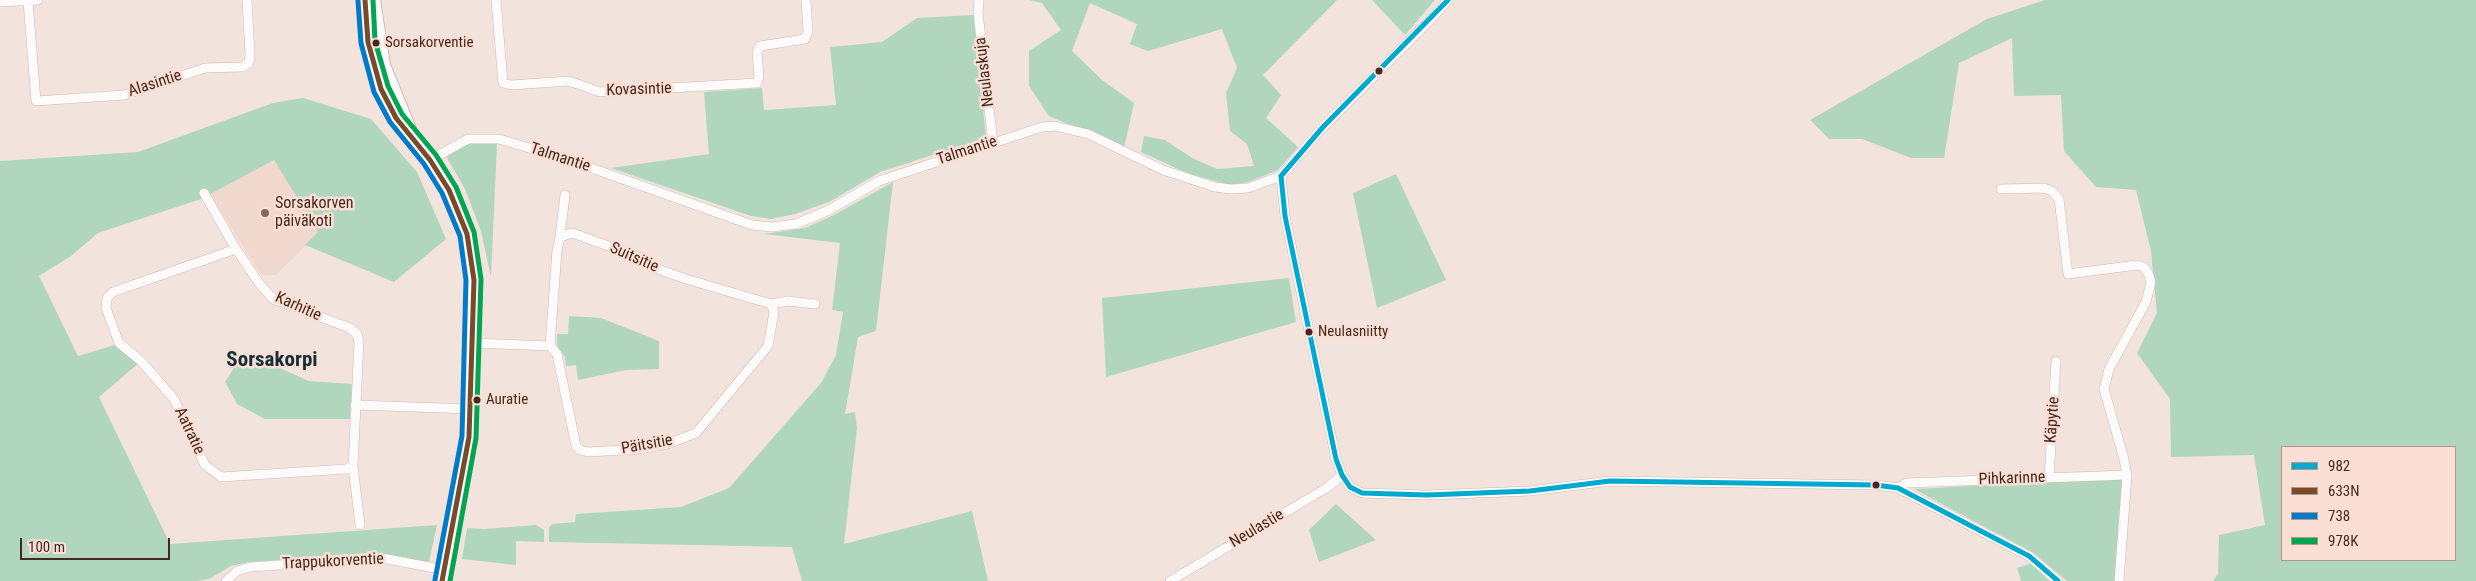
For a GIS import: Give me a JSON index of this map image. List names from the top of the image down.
{
  "streets": {
    "street": [
      "Neulaskuja",
      "Alasintie",
      "Kovasintie",
      "Talmantie",
      "Suitsitie",
      "Karhitie",
      "Käpytie",
      "Aatratie",
      "Päitsitie",
      "Pihkarinne",
      "Neulastie",
      "Trappukorventie"
    ]
  },
  "crossings": [
    ["Neulaskuja", "Talmantie"],
    ["Suitsitie", "Päitsitie"],
    ["Karhitie", "Aatratie"],
    ["Käpytie", "Pihkarinne"]
  ],
  "districts": ["Sorsakorpi"],
  "places": [
    "Sorsakorventie",
    "Sorsakorven päiväkoti",
    "Neulasniitty",
    "Auratie"
  ],
  "lines": [
    "transit line 982",
    "transit line 633N",
    "transit line 978K",
    "transit line 738"
  ],
  "legend": [
    "982",
    "633N",
    "738",
    "978K"
  ],
  "scale_bar": "100 m"
}
